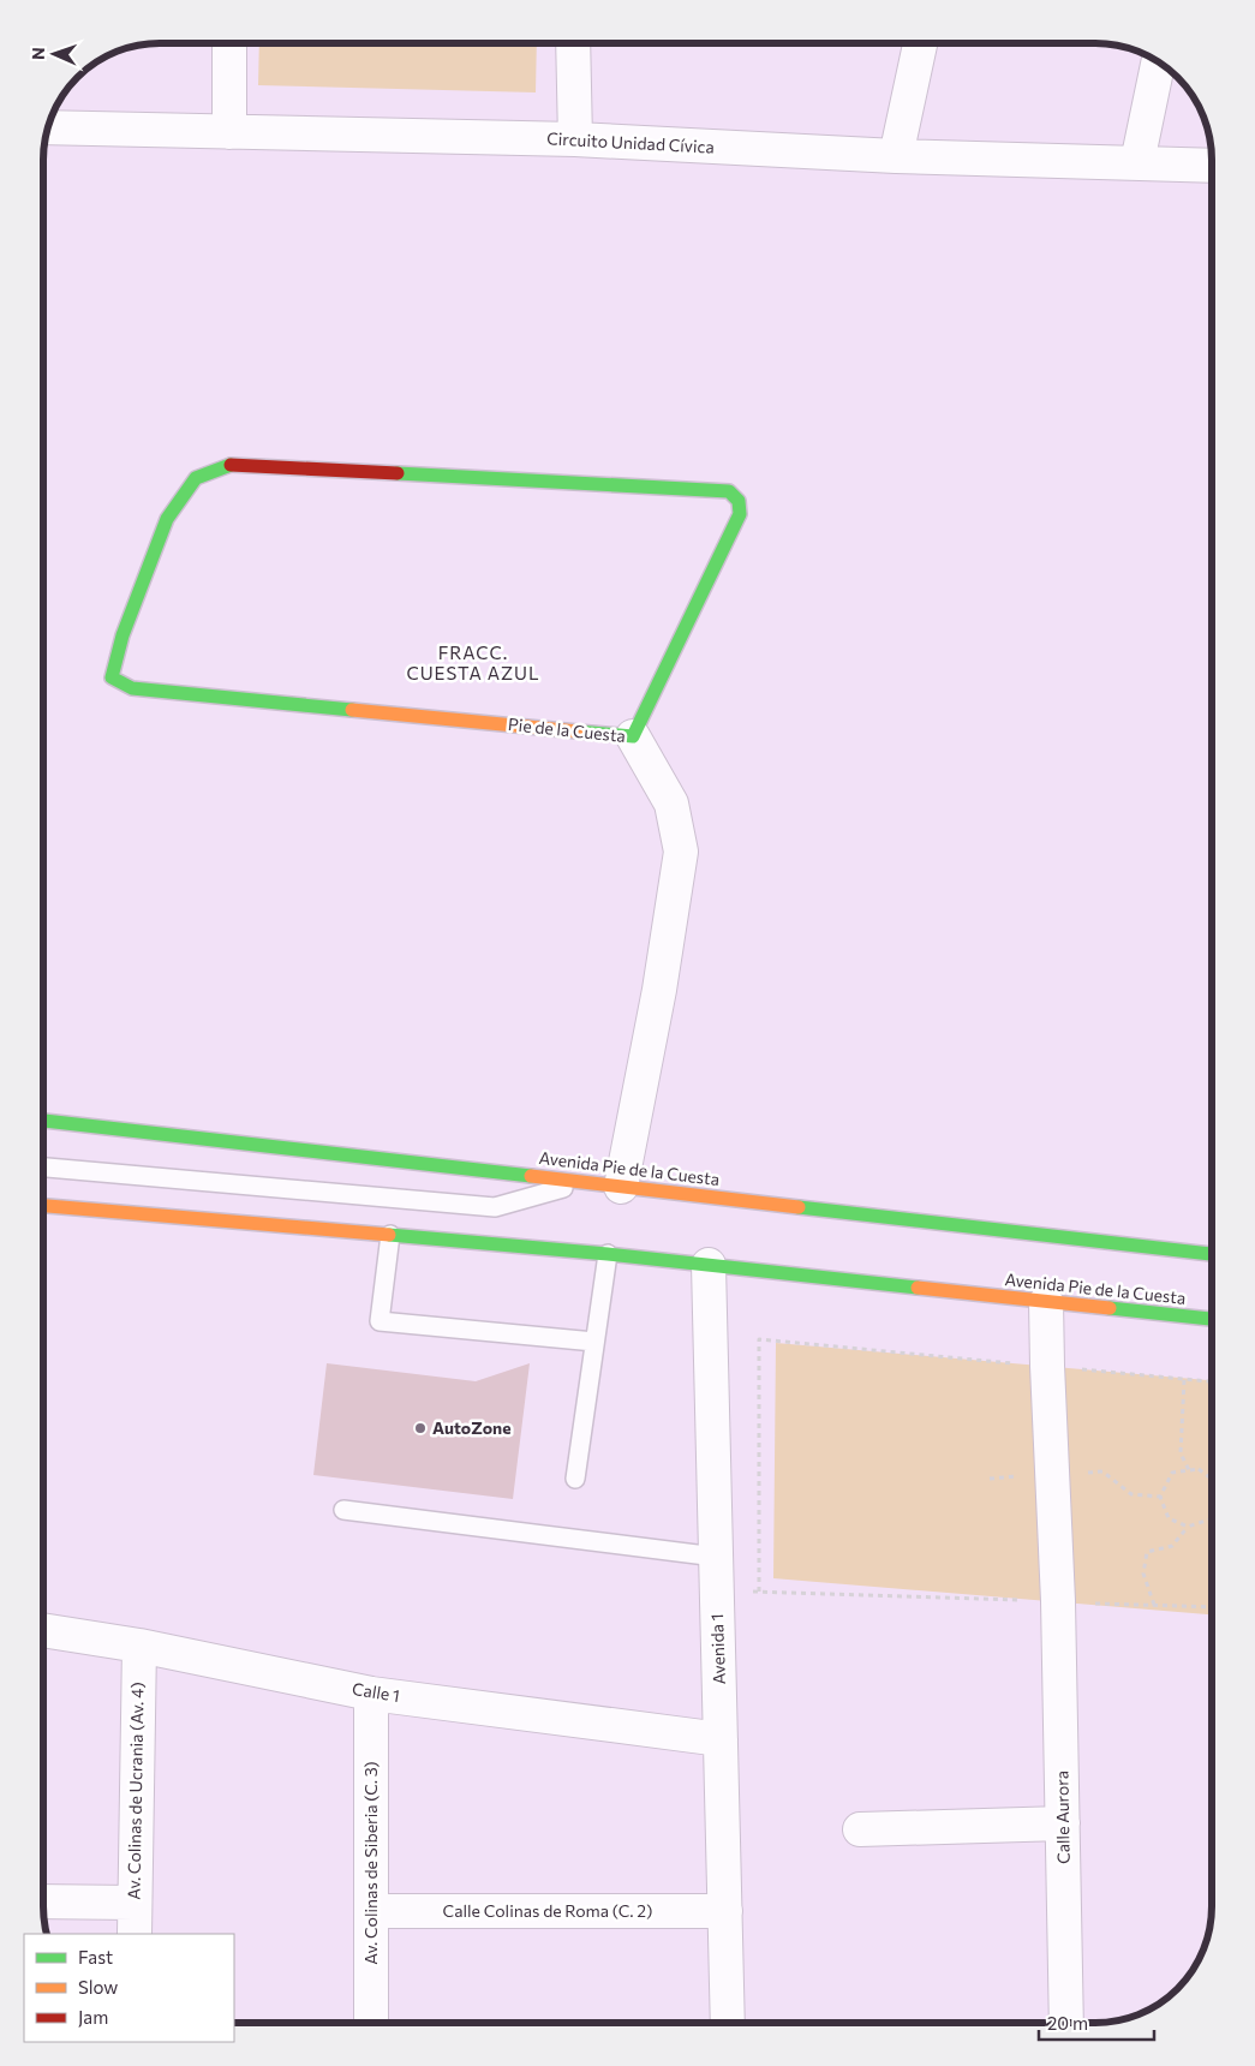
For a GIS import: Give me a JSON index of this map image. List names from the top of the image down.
{
  "streets": {
    "main road": ["Pie de la Cuesta", "Avenida Pie de la Cuesta"],
    "street": [
      "Circuito Unidad Cívica",
      "Avenida 1",
      "Calle 1",
      "Av. Colinas de Ucrania (Av. 4)",
      "Calle Aurora",
      "Av. Colinas de Siberia (C. 3)",
      "Calle Colinas de Roma (C. 2)"
    ]
  },
  "crossings": [
    ["Pie de la Cuesta", "Avenida Pie de la Cuesta"],
    ["Avenida Pie de la Cuesta", "Avenida 1"],
    ["Avenida Pie de la Cuesta", "Calle Aurora"],
    ["Avenida 1", "Calle 1"],
    ["Avenida 1", "Calle Colinas de Roma (C. 2)"],
    ["Calle 1", "Av. Colinas de Ucrania (Av. 4)"],
    ["Calle 1", "Av. Colinas de Siberia (C. 3)"],
    ["Av. Colinas de Siberia (C. 3)", "Calle Colinas de Roma (C. 2)"]
  ],
  "districts": ["FRACC. CUESTA AZUL"],
  "places": ["AutoZone"],
  "legend": ["Fast", "Slow", "Jam"],
  "scale_bar": "20 m",
  "north": "left"
}
